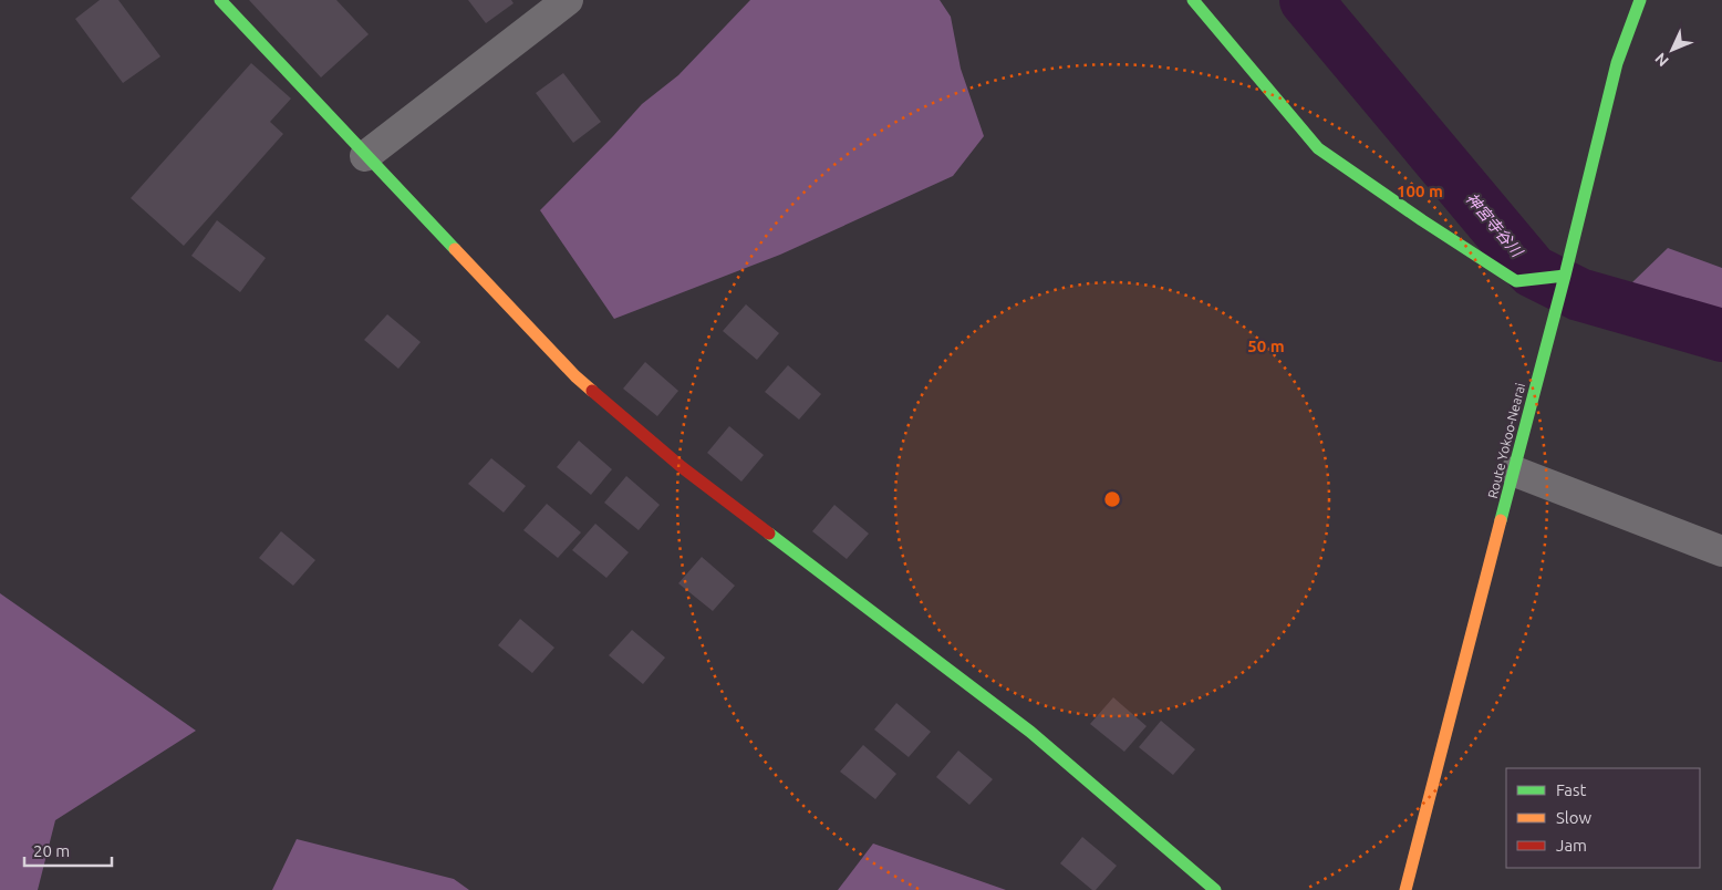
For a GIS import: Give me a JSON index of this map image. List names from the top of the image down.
{
  "streets": {
    "street": ["Route Yokoo-Nearai"]
  },
  "water": ["神宮寺谷川"],
  "legend": ["Fast", "Slow", "Jam"],
  "scale_bar": "20 m",
  "north": "bottom left",
  "rings": ["100 m", "50 m"]
}
